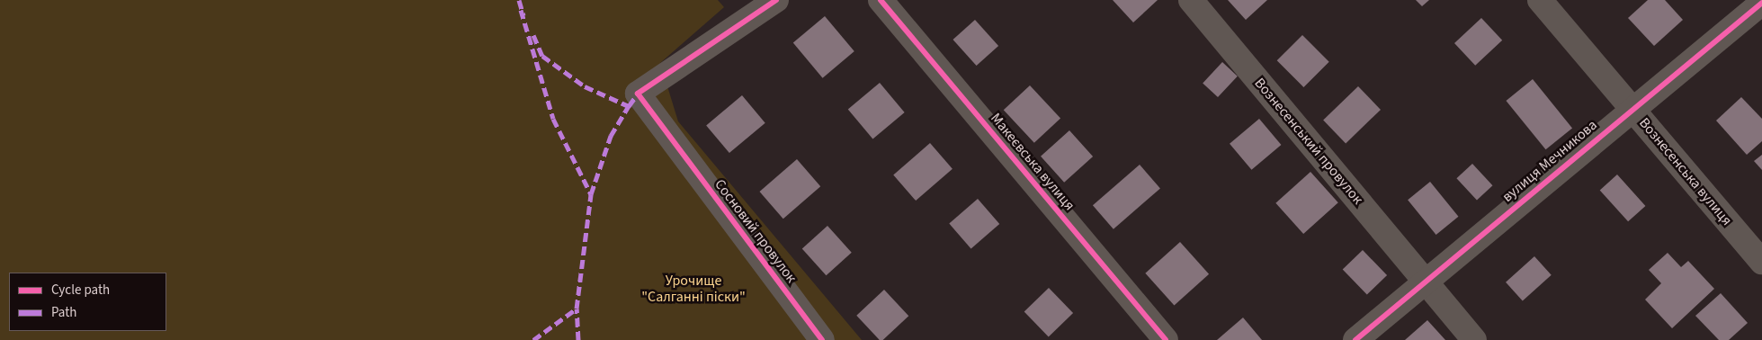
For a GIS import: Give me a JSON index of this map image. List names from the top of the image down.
{
  "streets": {
    "street": [
      "Вознесенський провулок",
      "вулиця Мечникова",
      "Макеєвська вулиця",
      "Вознесенська вулиця",
      "Сосновий провулок"
    ]
  },
  "crossings": [
    ["Вознесенський провулок", "вулиця Мечникова"],
    ["вулиця Мечникова", "Вознесенська вулиця"]
  ],
  "parks": ["Урочище \"Салганні піски\""],
  "legend": ["Cycle path", "Path"]
}
